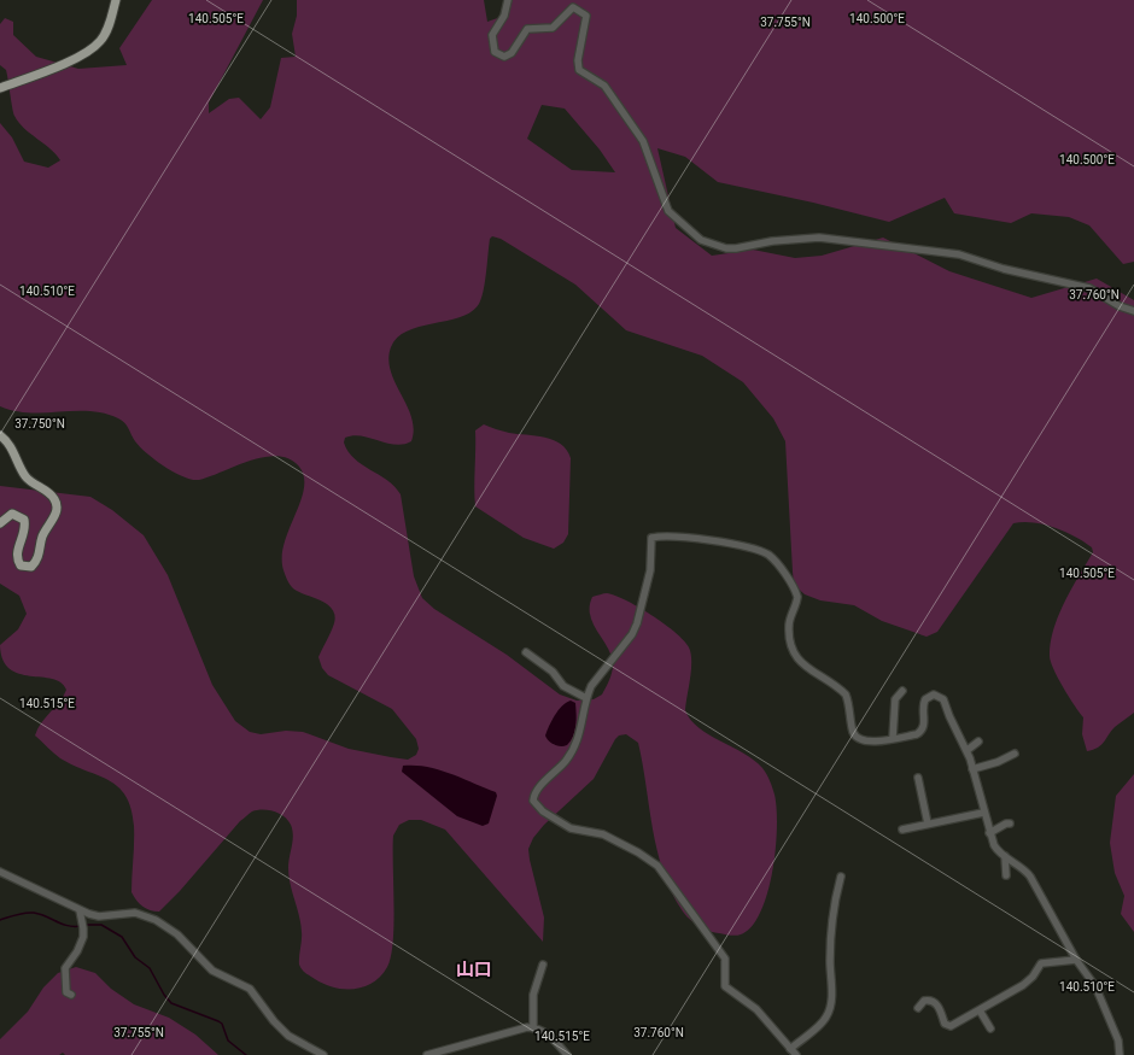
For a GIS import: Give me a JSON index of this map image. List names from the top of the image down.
{
  "districts": ["山口"],
  "coordinates": [
    "140.505°E",
    "140.500°E",
    "37.755°N",
    "140.510°E",
    "37.760°N",
    "37.750°N",
    "140.515°E"
  ]
}
